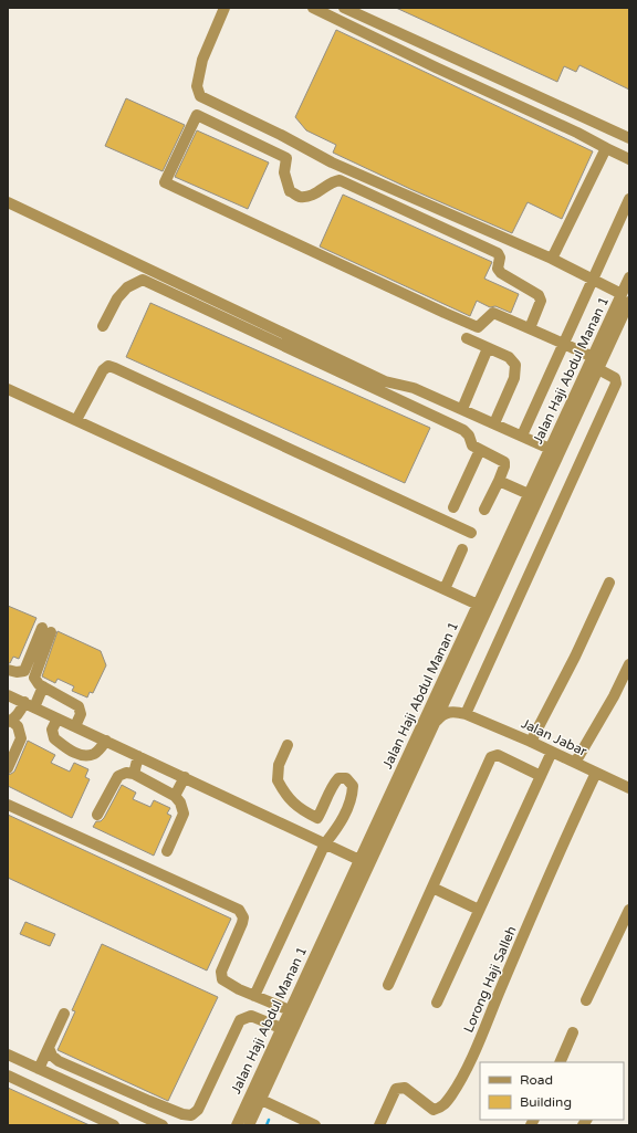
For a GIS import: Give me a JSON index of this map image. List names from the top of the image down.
{
  "streets": {
    "street": ["Jalan Haji Abdul Manan 1", "Jalan Jabar", "Lorong Haji Salleh"]
  },
  "crossings": [
    ["Jalan Jabar", "Lorong Haji Salleh"]
  ],
  "legend": ["Road", "Building"]
}
